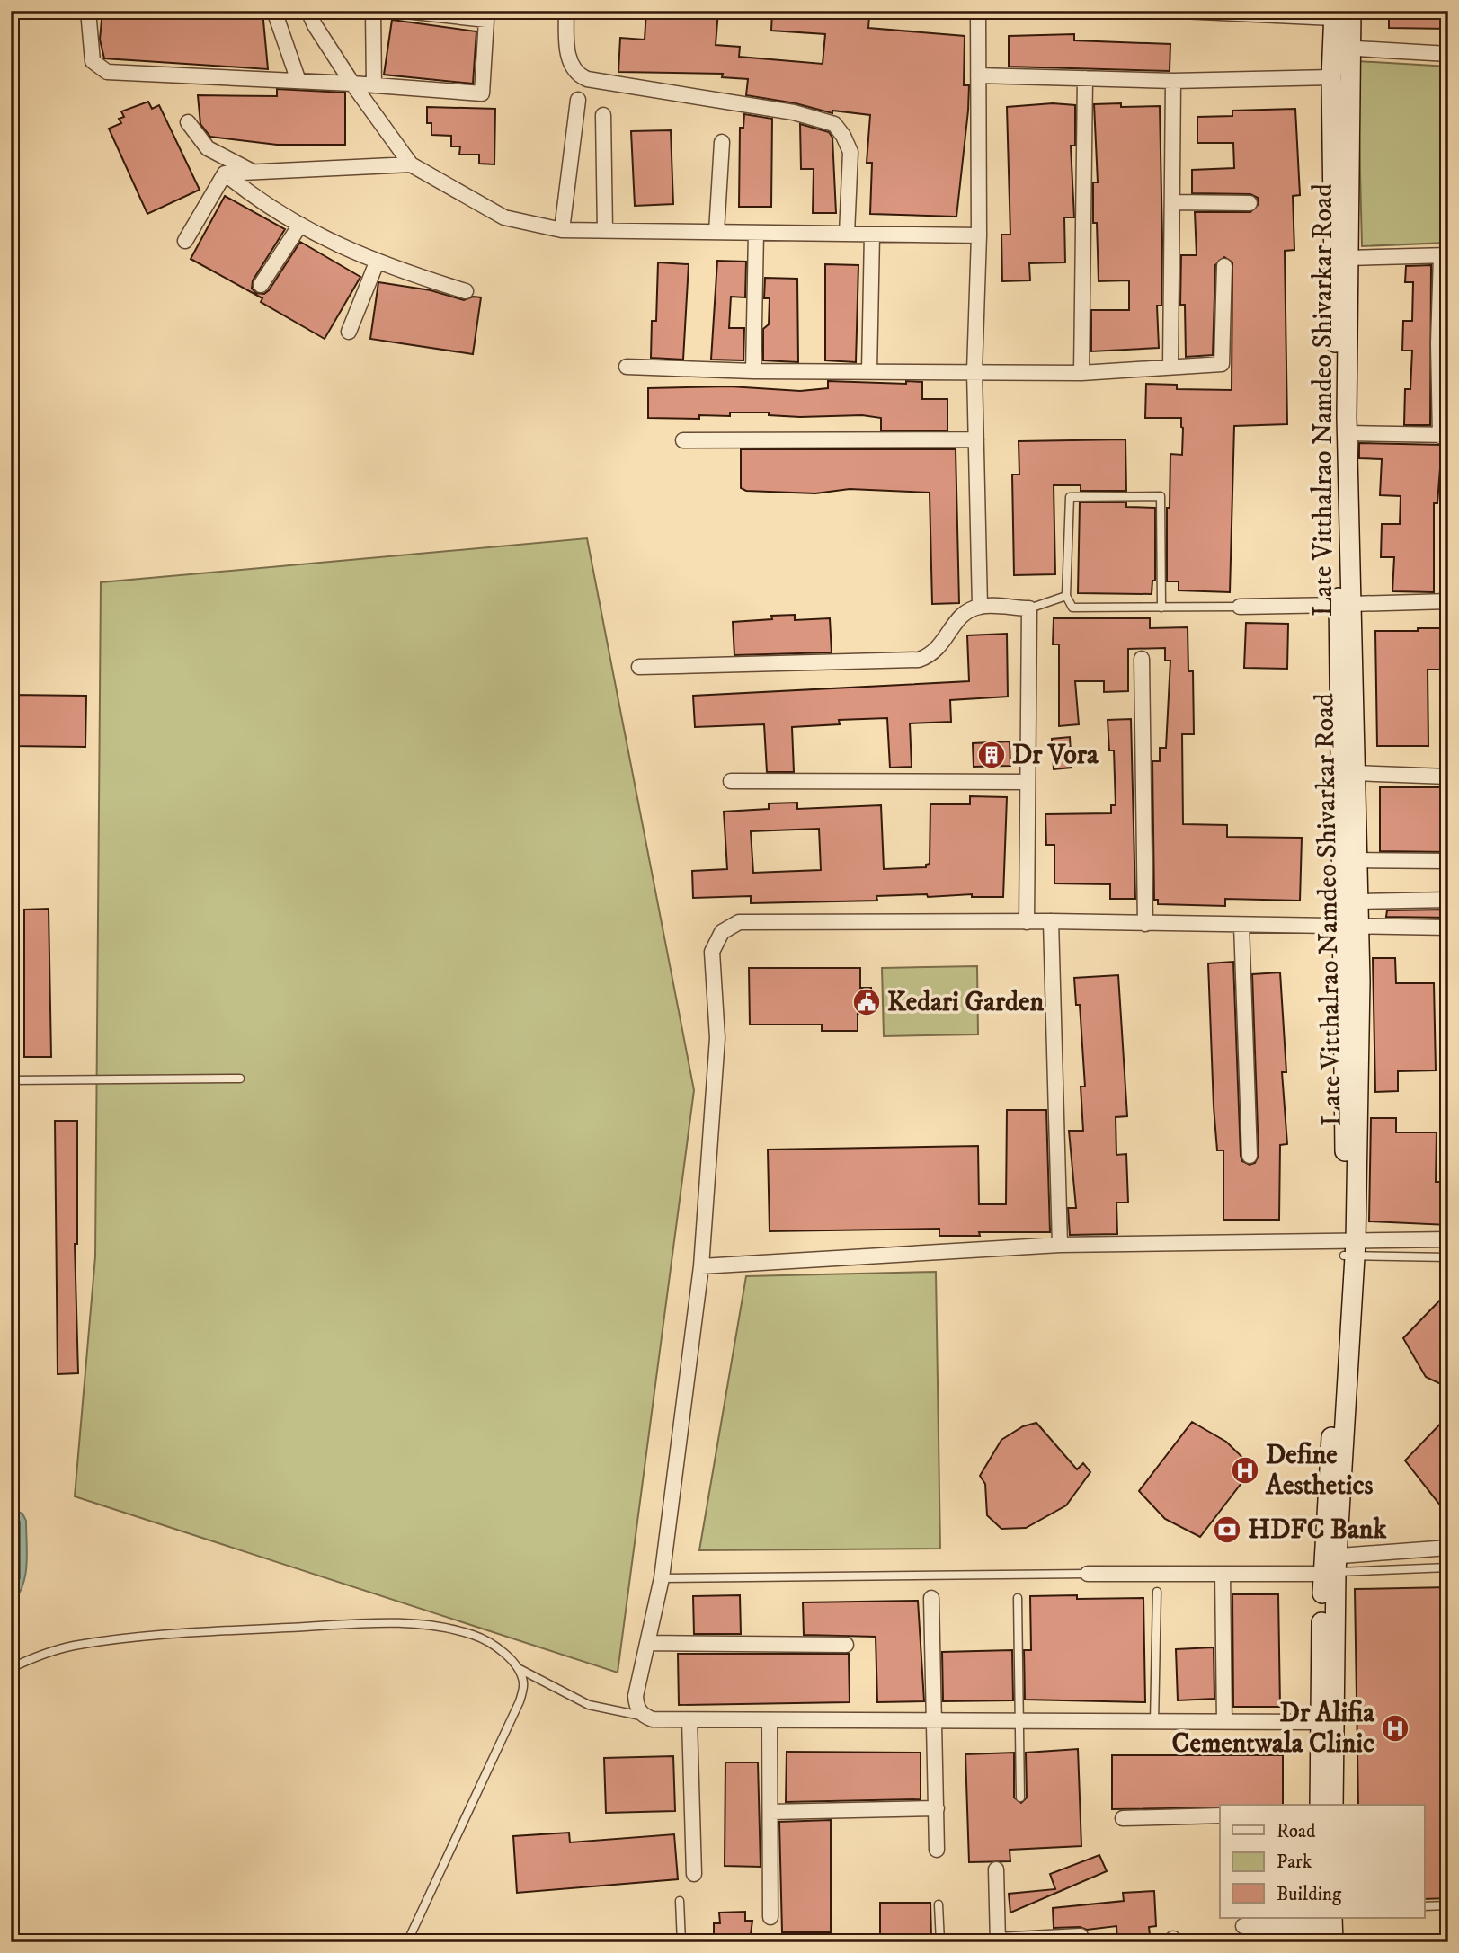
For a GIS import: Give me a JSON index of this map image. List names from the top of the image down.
{
  "streets": {
    "main road": ["Late Vitthalrao Namdeo Shivarkar Road"]
  },
  "places": {
    "building": ["Dr Vora"],
    "public building": ["Kedari Garden"],
    "hospital": ["Define Aesthetics", "Dr Alifia Cementwala Clinic"],
    "bank": ["HDFC Bank"]
  },
  "legend": ["Road", "Park", "Building"]
}
